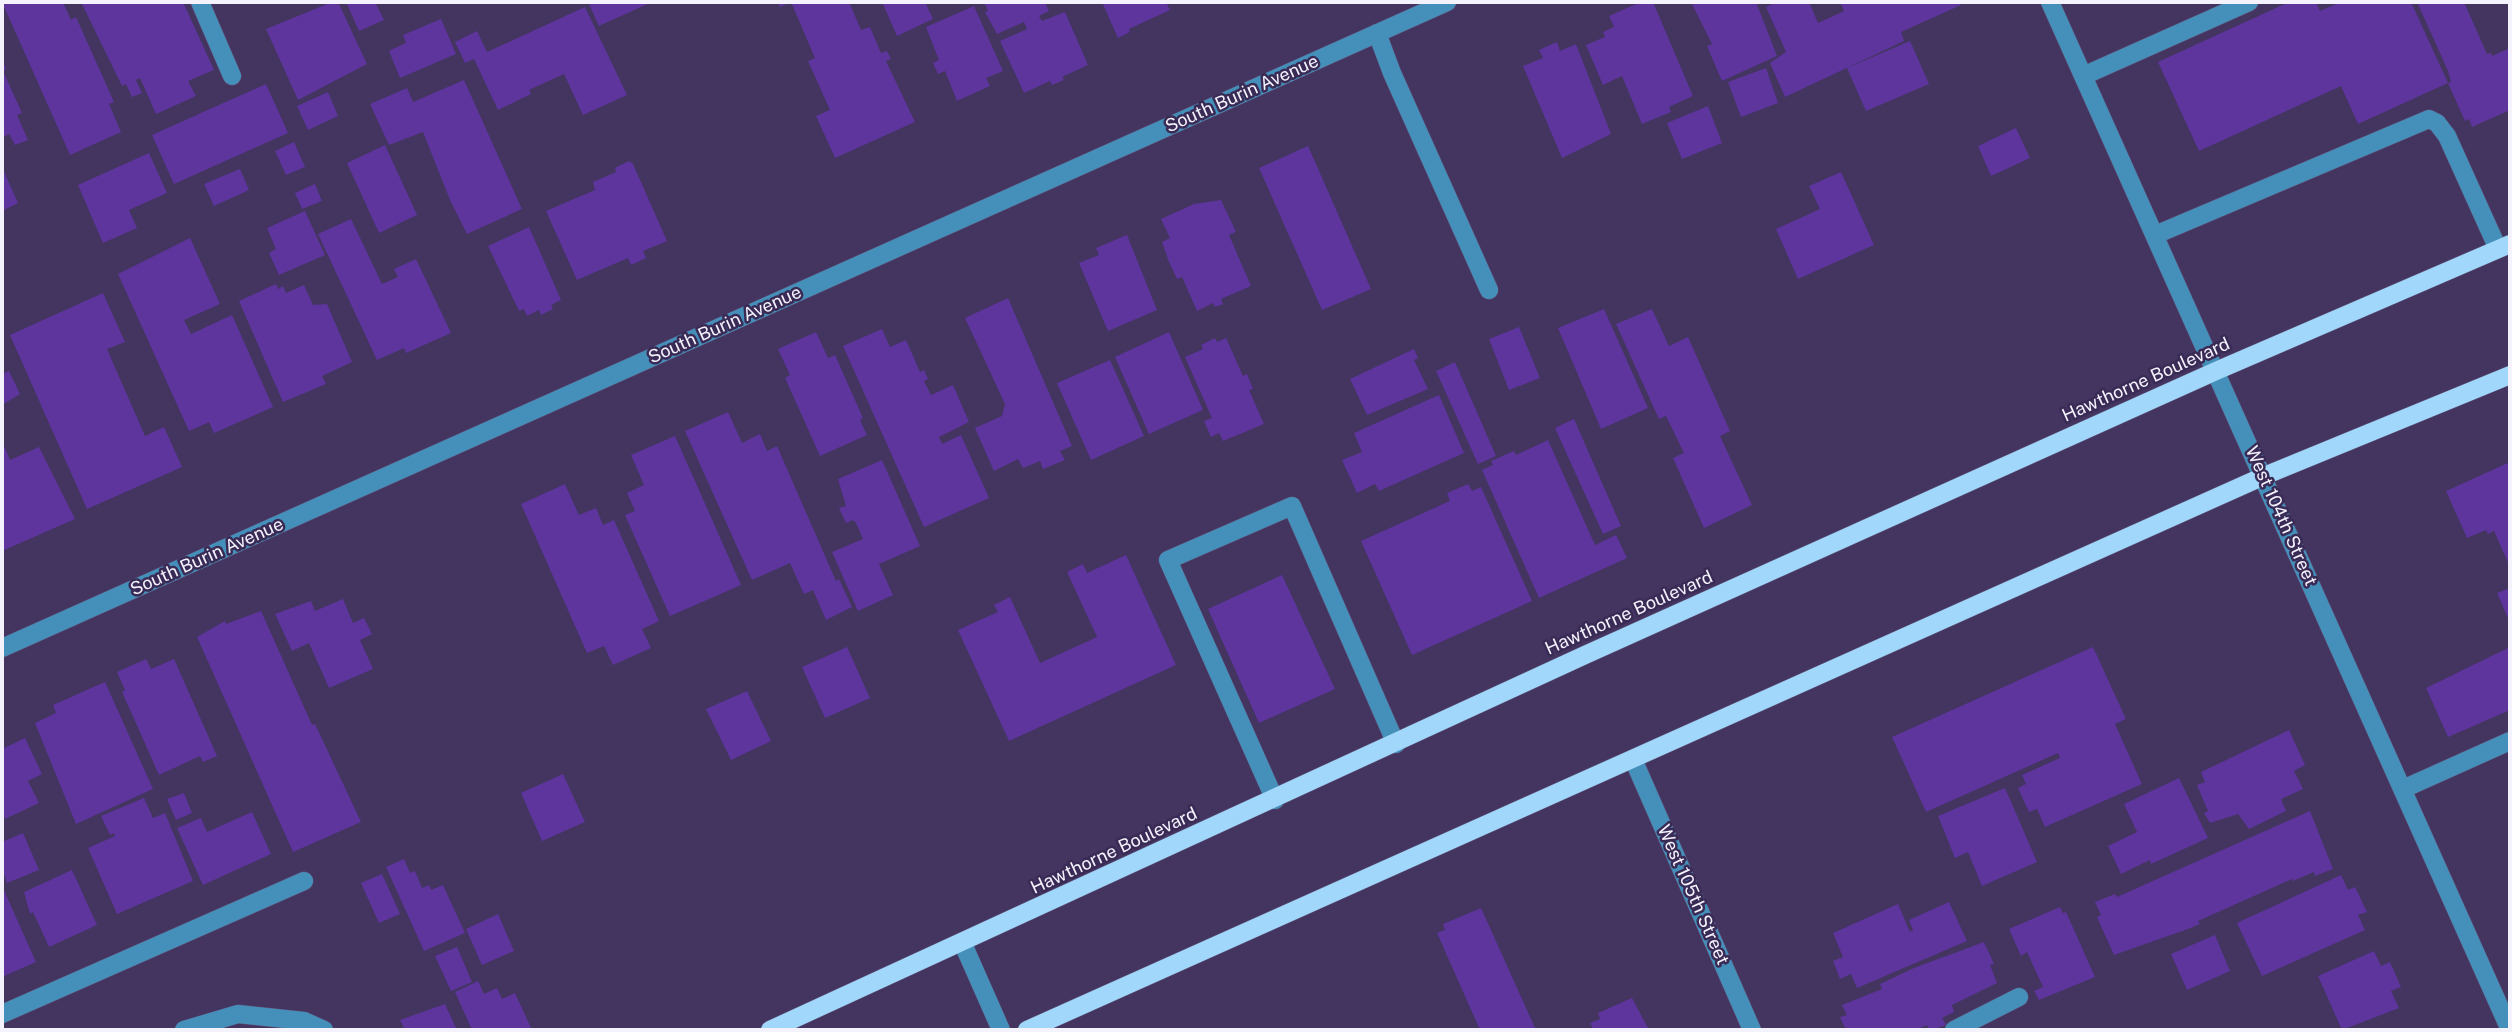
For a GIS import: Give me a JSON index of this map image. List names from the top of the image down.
{
  "streets": {
    "main road": ["Hawthorne Boulevard"],
    "street": ["South Burin Avenue", "West 104th Street", "West 105th Street"]
  },
  "crossings": [
    ["Hawthorne Boulevard", "West 104th Street"]
  ]
}
